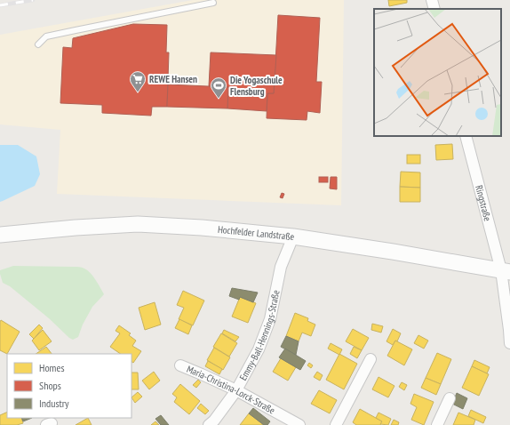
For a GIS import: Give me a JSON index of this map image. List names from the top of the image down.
{
  "streets": {
    "main road": ["Hochfelder Landstraße"],
    "street": ["Ringstraße", "Emmy-Ball-Hennings-Straße", "Maria-Christina-Lorck-Straße"]
  },
  "crossings": [
    ["Ringstraße", "Hochfelder Landstraße"],
    ["Hochfelder Landstraße", "Emmy-Ball-Hennings-Straße"],
    ["Emmy-Ball-Hennings-Straße", "Maria-Christina-Lorck-Straße"]
  ],
  "places": {
    "supermarket": ["REWE Hansen"],
    "sports": ["Die Yogaschule Flensburg"]
  },
  "legend": ["Homes", "Shops", "Industry"]
}
